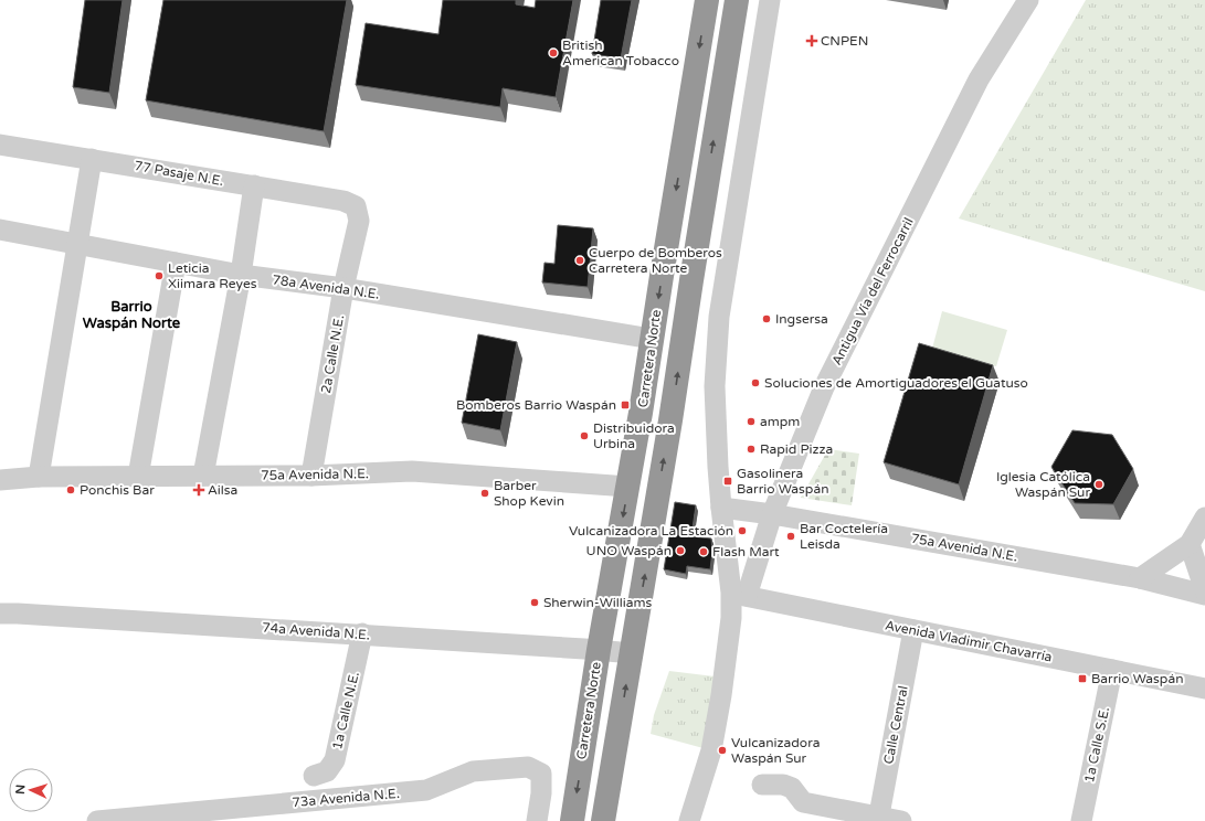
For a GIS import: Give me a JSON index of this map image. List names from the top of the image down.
{
  "streets": {
    "highway": ["Carretera Norte"],
    "street": [
      "77 Pasaje N.E.",
      "78a Avenida N.E.",
      "Antigua Vía del Ferrocarril",
      "2a Calle N.E.",
      "75a Avenida N.E.",
      "74a Avenida N.E.",
      "Avenida Vladimir Chavarría",
      "1a Calle N.E.",
      "Calle Central",
      "1a Calle S.E.",
      "73a Avenida N.E."
    ]
  },
  "crossings": [
    ["77 Pasaje N.E.", "2a Calle N.E."],
    ["78a Avenida N.E.", "2a Calle N.E."],
    ["78a Avenida N.E.", "Carretera Norte"],
    ["Antigua Vía del Ferrocarril", "75a Avenida N.E."],
    ["Antigua Vía del Ferrocarril", "Avenida Vladimir Chavarría"],
    ["2a Calle N.E.", "75a Avenida N.E."],
    ["Carretera Norte", "75a Avenida N.E."],
    ["Carretera Norte", "74a Avenida N.E."],
    ["74a Avenida N.E.", "1a Calle N.E."],
    ["Avenida Vladimir Chavarría", "Calle Central"],
    ["Avenida Vladimir Chavarría", "1a Calle S.E."]
  ],
  "districts": ["Barrio Waspán Norte"],
  "places": {
    "health": ["CNPEN", "Ailsa"],
    "other": [
      "British American Tobacco",
      "Cuerpo de Bomberos Carretera Norte",
      "Leticia Xiimara Reyes",
      "Ingsersa",
      "Soluciones de Amortiguadores el Guatuso",
      "ampm",
      "Distribuidora Urbina",
      "Rapid Pizza",
      "Iglesia Católica Waspán Sur",
      "Ponchis Bar",
      "Barber Shop Kevin",
      "Vulcanizadora La Estación",
      "Bar Coctelería Leisda",
      "UNO Waspán",
      "Flash Mart",
      "Sherwin-Williams",
      "Vulcanizadora Waspán Sur"
    ],
    "transit": ["Bomberos Barrio Waspán", "Gasolinera Barrio Waspán", "Barrio Waspán"]
  },
  "north": "left"
}
